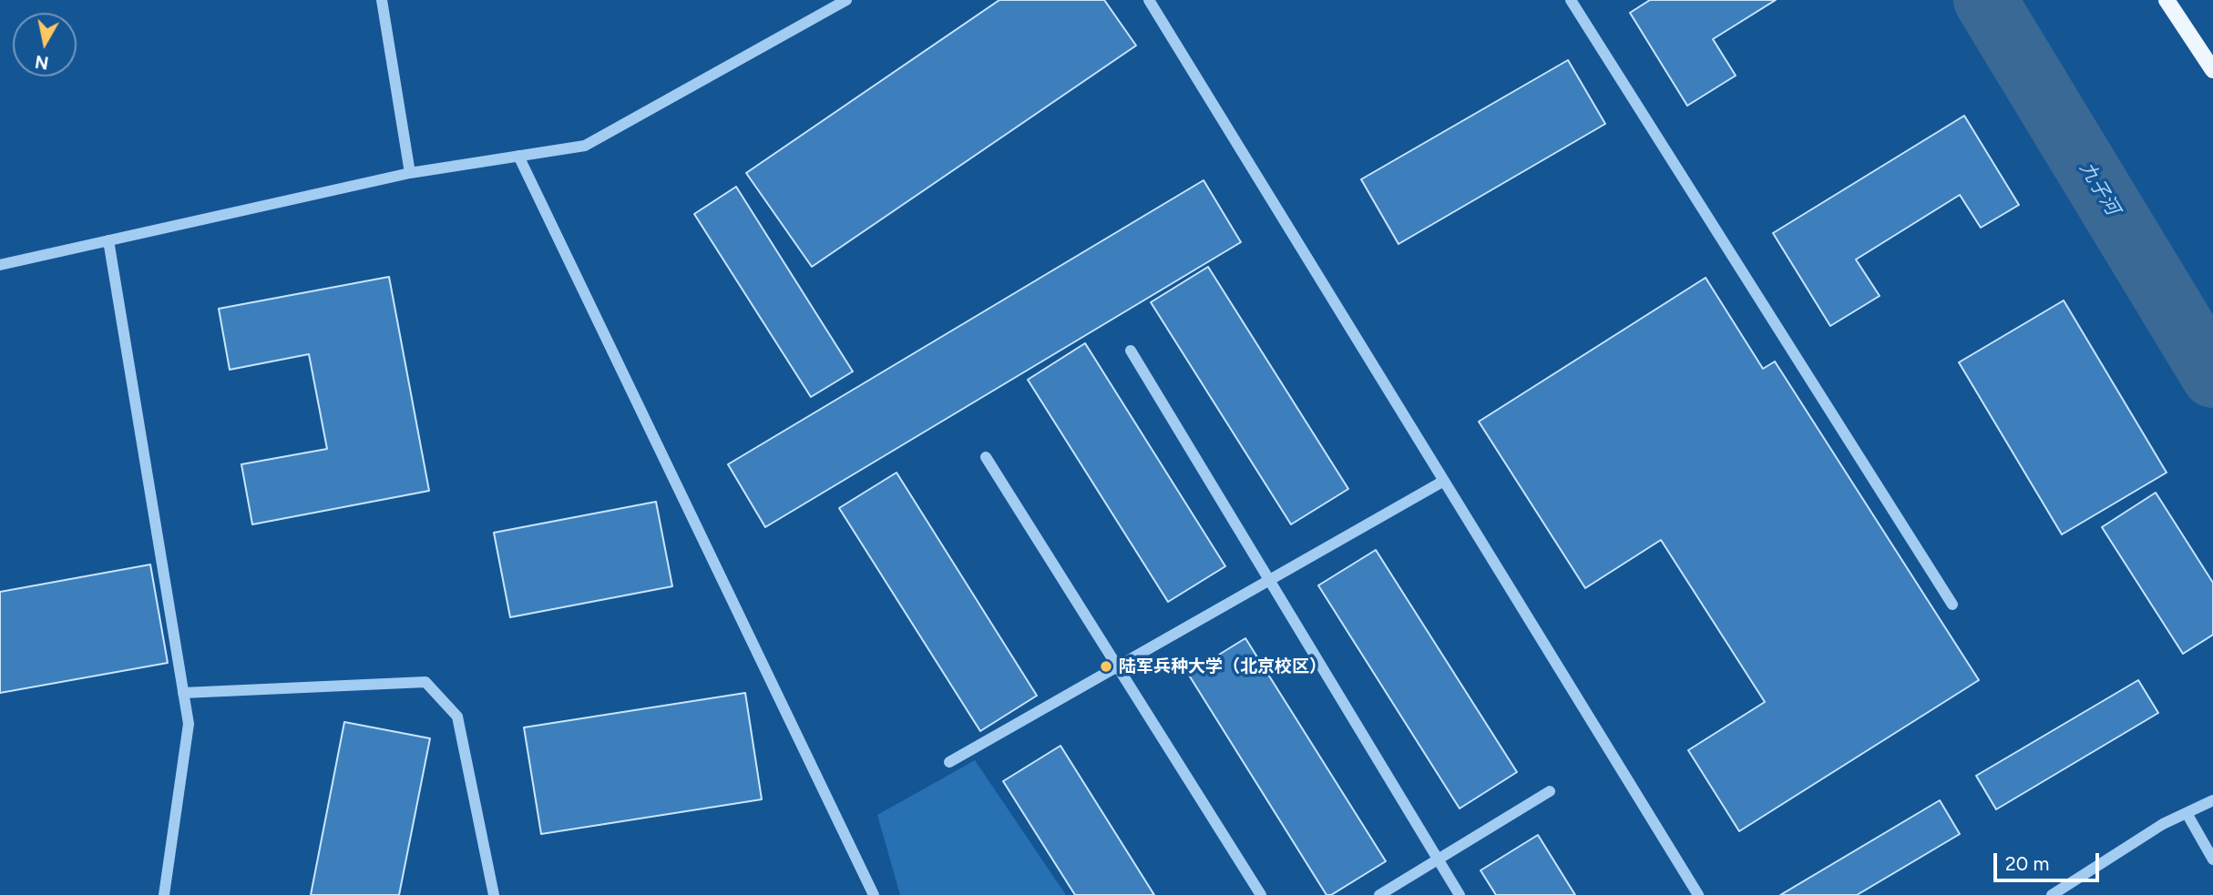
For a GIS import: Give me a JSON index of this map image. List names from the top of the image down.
{
  "water": ["九子河"],
  "places": ["陆军兵种大学（北京校区）"],
  "scale_bar": "20 m",
  "north": "bottom"
}
